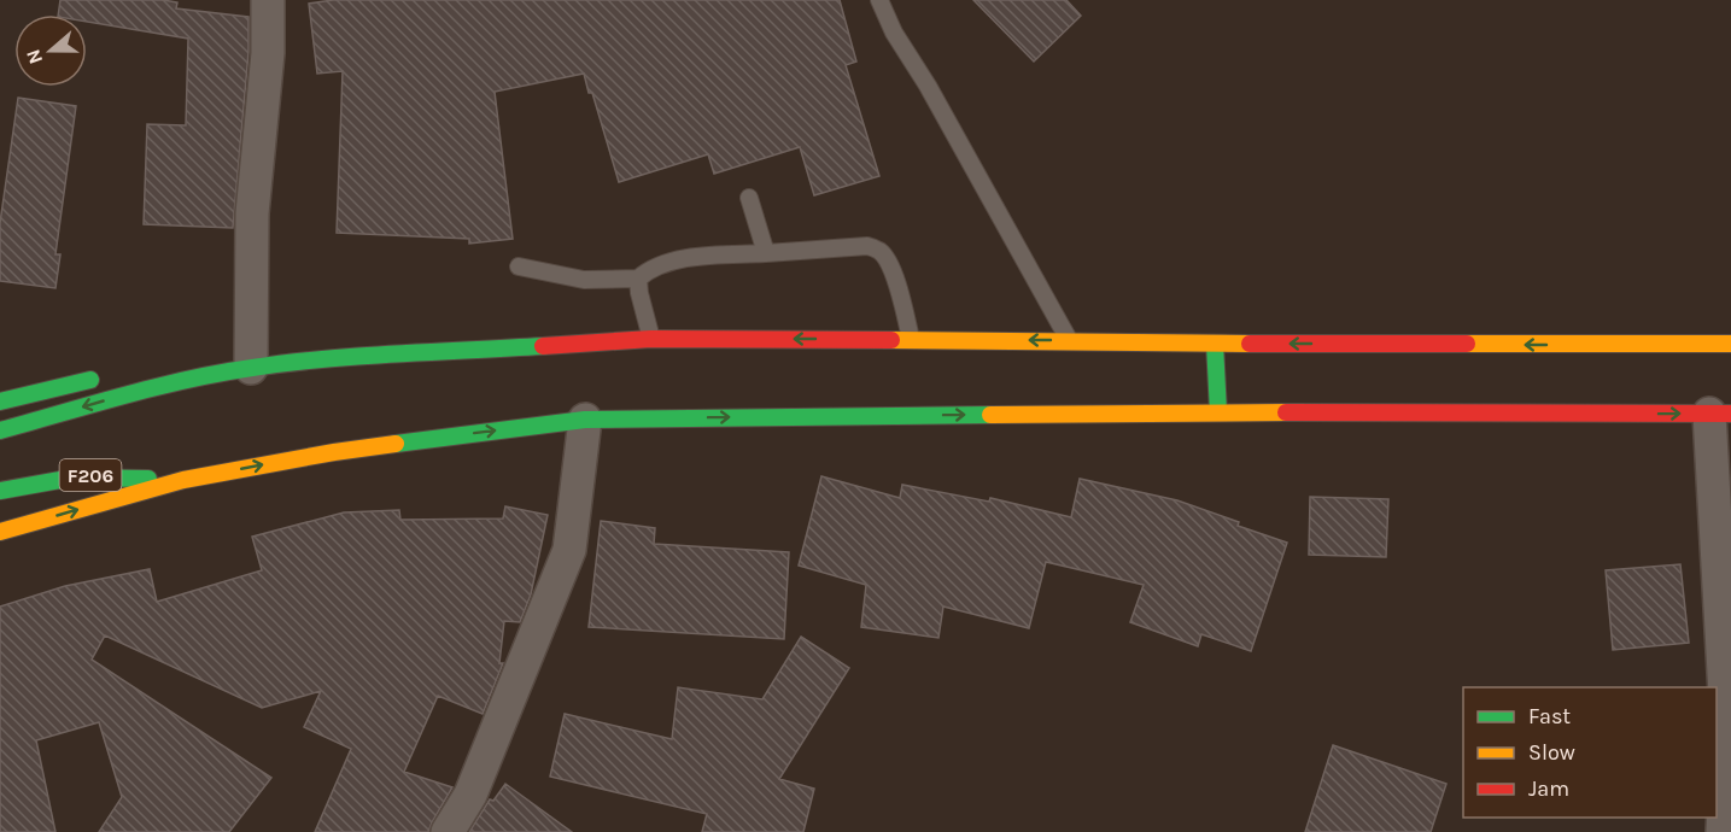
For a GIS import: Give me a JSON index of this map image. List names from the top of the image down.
{
  "streets": {
    "main road": ["F206"]
  },
  "legend": ["Fast", "Slow", "Jam"],
  "north": "left"
}
